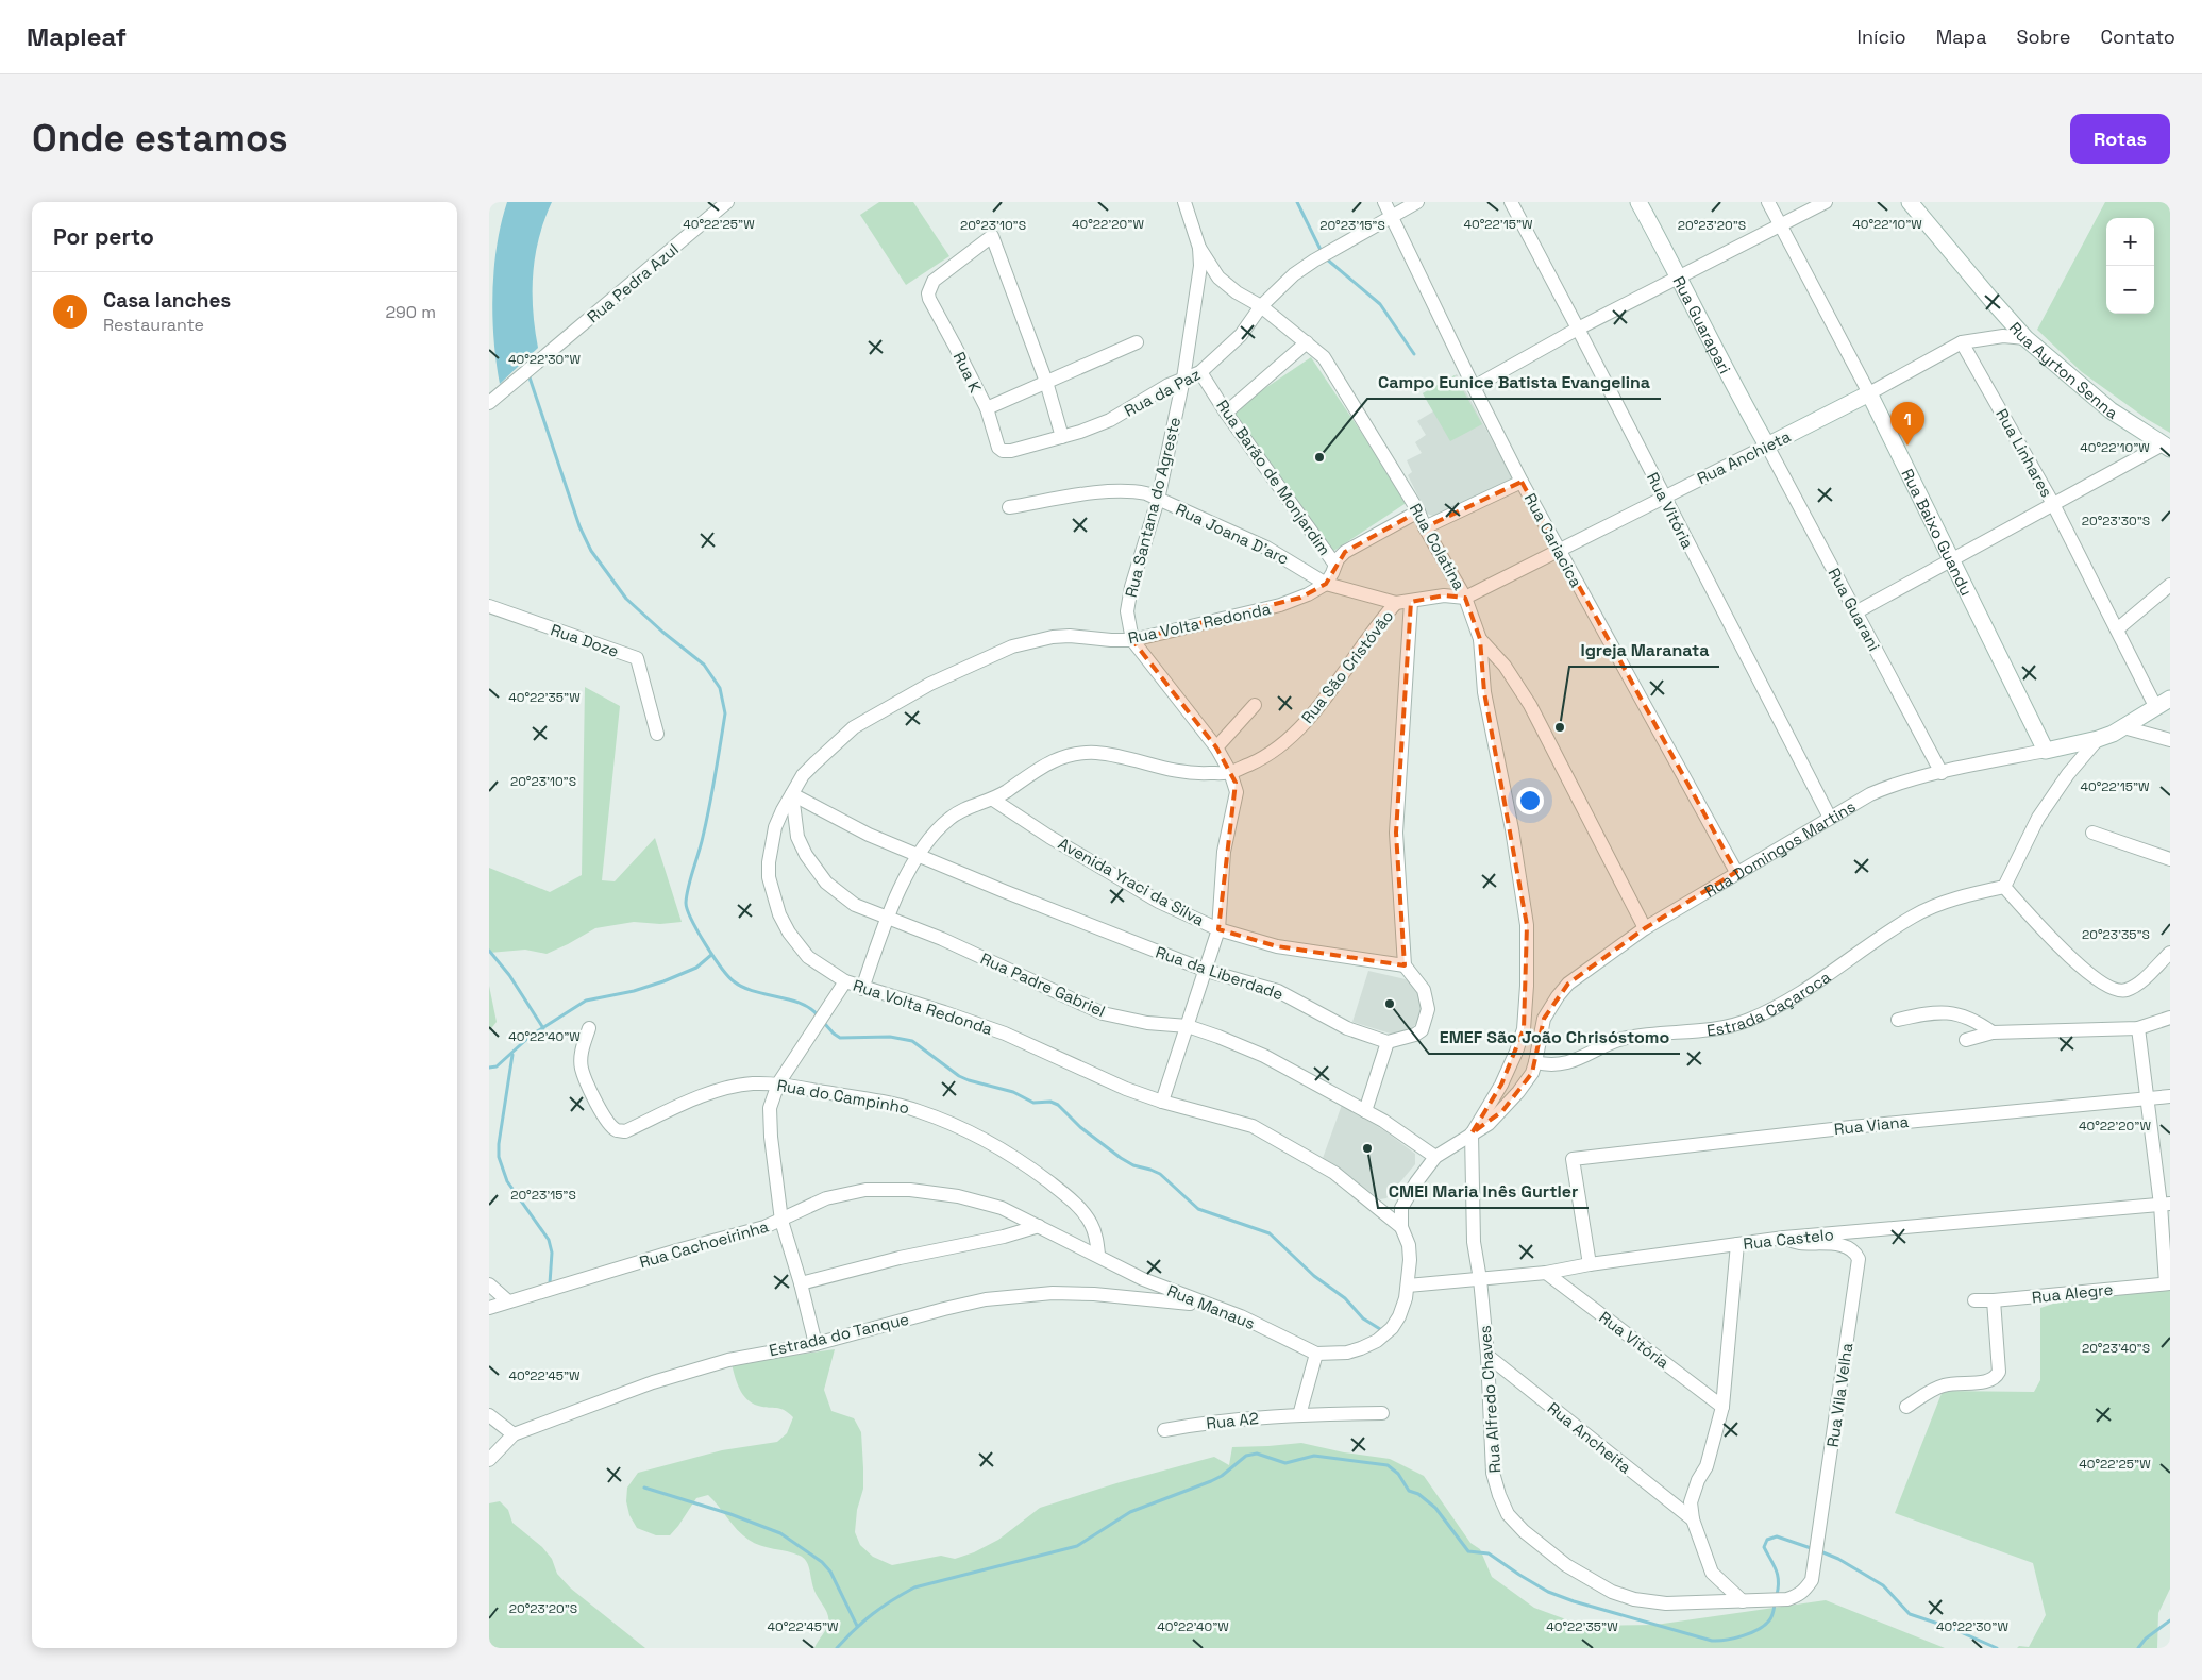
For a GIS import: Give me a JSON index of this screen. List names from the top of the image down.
{
  "streets": {
    "main road": [
      "Rua Guarapari",
      "Rua Ayrton Senna",
      "Rua Anchieta",
      "Rua Baixo Guandu",
      "Rua Domingos Martins"
    ],
    "street": [
      "Rua Pedra Azul",
      "Rua K",
      "Rua da Paz",
      "Rua Linhares",
      "Rua Barão de Monjardim",
      "Rua Santana do Agreste",
      "Rua Vitória",
      "Rua Joana D'arc",
      "Rua Cariacica",
      "Rua Colatina",
      "Rua Guarani",
      "Rua Volta Redonda",
      "Rua Doze",
      "Rua São Cristóvão",
      "Avenida Yraci da Silva",
      "Rua da Liberdade",
      "Rua Padre Gabriel",
      "Estrada Caçaroca",
      "Rua do Campinho",
      "Rua Viana",
      "Rua Castelo",
      "Rua Cachoeirinha",
      "Rua Alegre",
      "Rua Manaus",
      "Estrada do Tanque",
      "Rua Vila Velha",
      "Rua Alfredo Chaves",
      "Rua A2",
      "Rua Ancheita"
    ]
  },
  "crossings": [
    ["Rua Guarapari", "Rua Anchieta"],
    ["Rua Guarapari", "Rua Guarani"],
    ["Rua Ayrton Senna", "Rua Anchieta"],
    ["Rua K", "Rua da Paz"],
    ["Rua da Paz", "Rua Barão de Monjardim"],
    ["Rua da Paz", "Rua Santana do Agreste"],
    ["Rua da Paz", "Rua Cariacica"],
    ["Rua da Paz", "Rua Colatina"],
    ["Rua Linhares", "Rua Anchieta"],
    ["Rua Anchieta", "Rua Vitória"],
    ["Rua Anchieta", "Rua Baixo Guandu"],
    ["Rua Anchieta", "Rua Cariacica"],
    ["Rua Anchieta", "Rua Colatina"],
    ["Rua Anchieta", "Rua Guarani"],
    ["Rua Barão de Monjardim", "Rua Joana D'arc"],
    ["Rua Barão de Monjardim", "Rua Volta Redonda"],
    ["Rua Santana do Agreste", "Rua Joana D'arc"],
    ["Rua Santana do Agreste", "Rua Colatina"],
    ["Rua Santana do Agreste", "Rua Volta Redonda"],
    ["Rua Vitória", "Rua Domingos Martins"],
    ["Rua Vitória", "Rua Castelo"],
    ["Rua Baixo Guandu", "Rua Domingos Martins"],
    ["Rua Joana D'arc", "Rua Volta Redonda"],
    ["Rua Cariacica", "Rua Domingos Martins"],
    ["Rua Colatina", "Rua Domingos Martins"],
    ["Rua Guarani", "Rua Domingos Martins"],
    ["Rua Volta Redonda", "Rua São Cristóvão"],
    ["Rua Volta Redonda", "Rua da Liberdade"],
    ["Rua Volta Redonda", "Rua Padre Gabriel"],
    ["Rua São Cristóvão", "Avenida Yraci da Silva"],
    ["Rua São Cristóvão", "Rua da Liberdade"],
    ["Rua São Cristóvão", "Rua Padre Gabriel"],
    ["Rua Domingos Martins", "Estrada Caçaroca"],
    ["Rua da Liberdade", "Rua Padre Gabriel"],
    ["Rua do Campinho", "Rua Manaus"],
    ["Rua Viana", "Rua Castelo"],
    ["Rua Castelo", "Rua Manaus"],
    ["Rua Castelo", "Rua Vila Velha"],
    ["Rua Castelo", "Rua Alfredo Chaves"],
    ["Rua Cachoeirinha", "Rua Manaus"],
    ["Rua Manaus", "Estrada do Tanque"],
    ["Rua Vila Velha", "Rua Alfredo Chaves"],
    ["Rua Alfredo Chaves", "Rua Ancheita"]
  ],
  "places": [
    "Campo Eunice Batista Evangelina",
    "Igreja Maranata",
    "EMEF São João Chrisóstomo",
    "CMEI Maria Inês Gurtler"
  ],
  "page": {
    "header": "Mapleaf",
    "nav": [
      "Início",
      "Mapa",
      "Sobre",
      "Contato"
    ],
    "buttons": "Rotas",
    "title": "Onde estamos",
    "heading": "Por perto",
    "map_buttons": ["+", "−"],
    "list": [
      {
        "mark": "1",
        "name": "Casa lanches",
        "note": "Restaurante",
        "value": "290 m"
      }
    ],
    "pins": "1"
  },
  "coordinates": [
    "40°22'25\"W",
    "40°22'20\"W",
    "40°22'10\"W",
    "40°22'15\"W",
    "20°23'10\"S",
    "20°23'15\"S",
    "20°23'20\"S",
    "40°22'30\"W",
    "20°23'30\"S",
    "40°22'35\"W",
    "20°23'35\"S",
    "40°22'40\"W",
    "20°23'40\"S",
    "40°22'45\"W"
  ]
}
